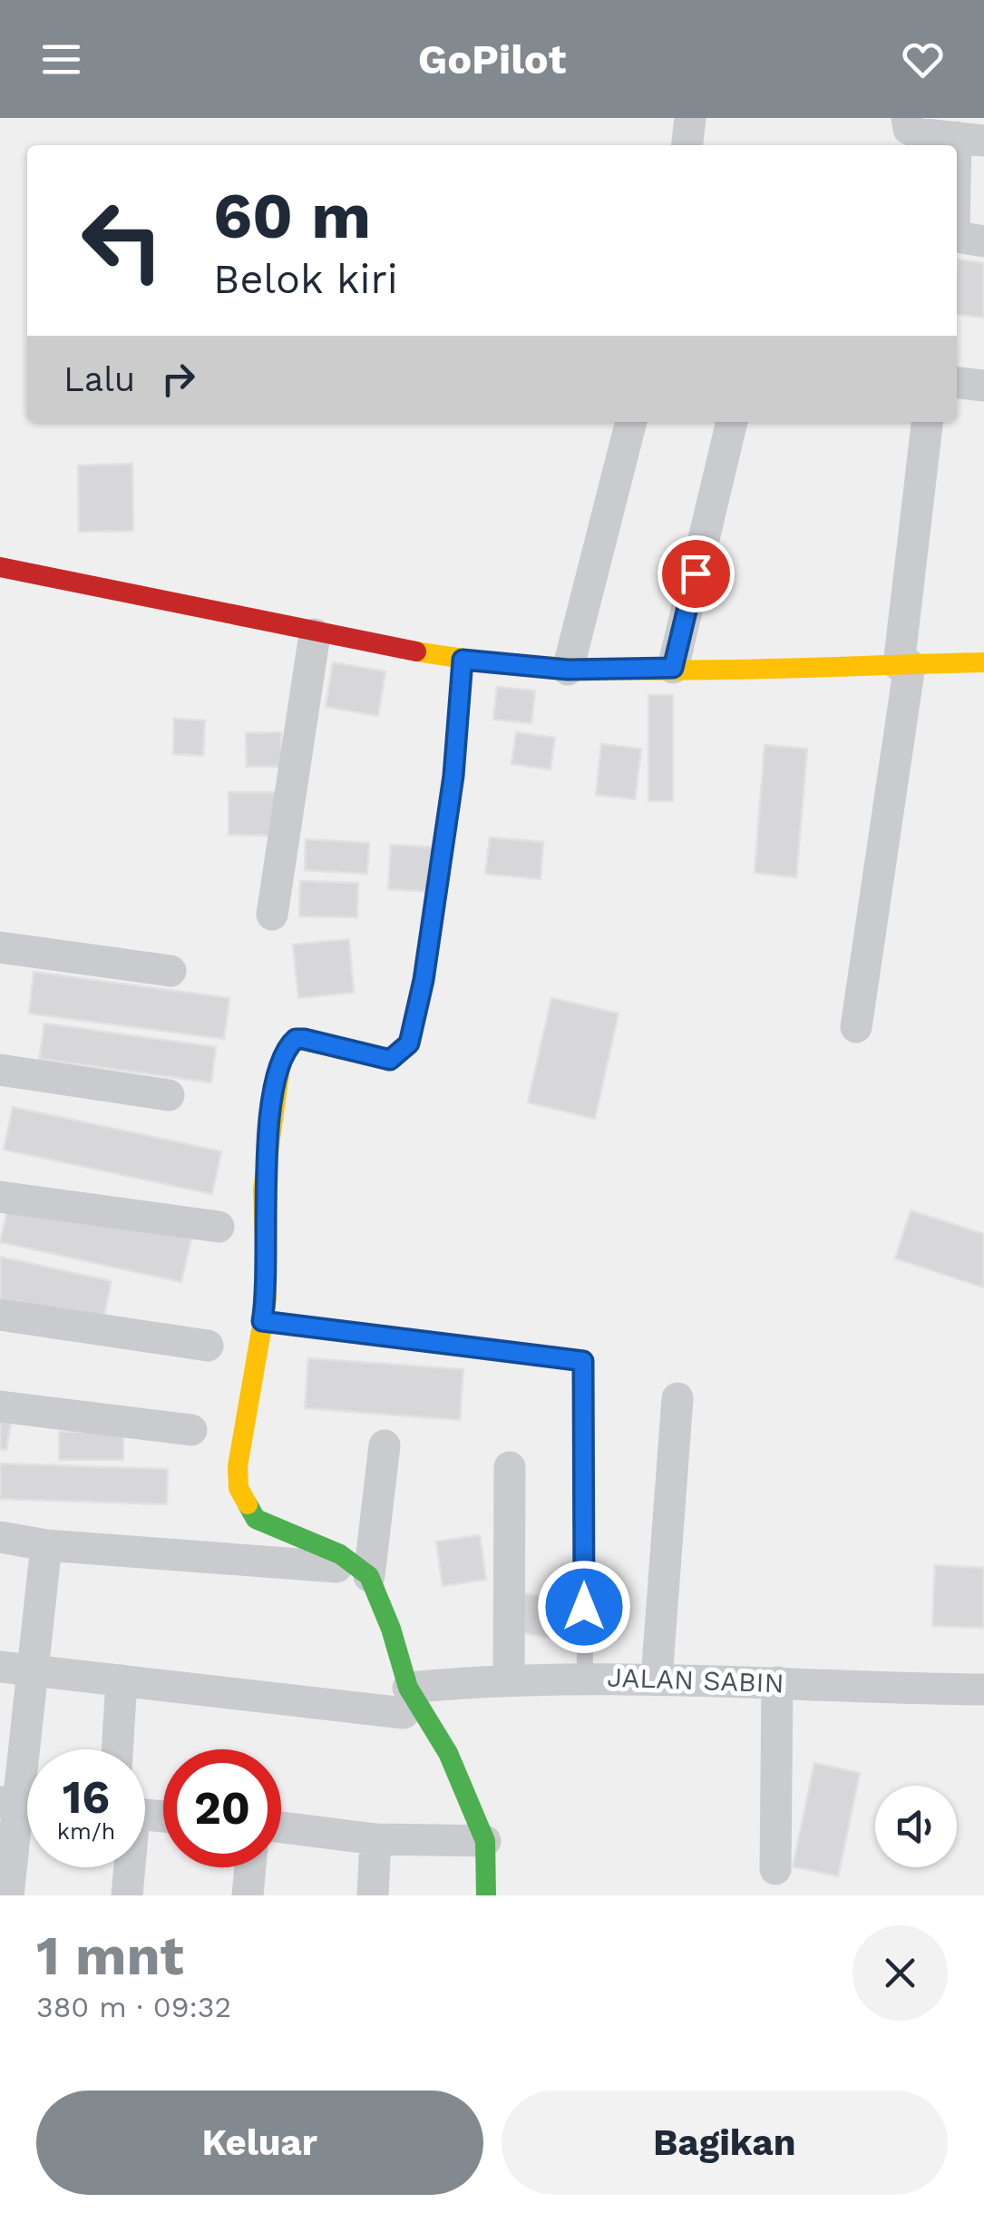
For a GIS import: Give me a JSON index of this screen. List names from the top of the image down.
{
  "streets": {
    "street": ["JALAN SABIN"]
  },
  "page": {
    "header": "GoPilot",
    "turn": ["60 m", "Belok kiri"],
    "then": "Lalu",
    "speed": "16 km/h",
    "limit": "20",
    "heading": ["1 mnt", "380 m · 09:32"],
    "buttons": ["Keluar", "Bagikan"]
  }
}
